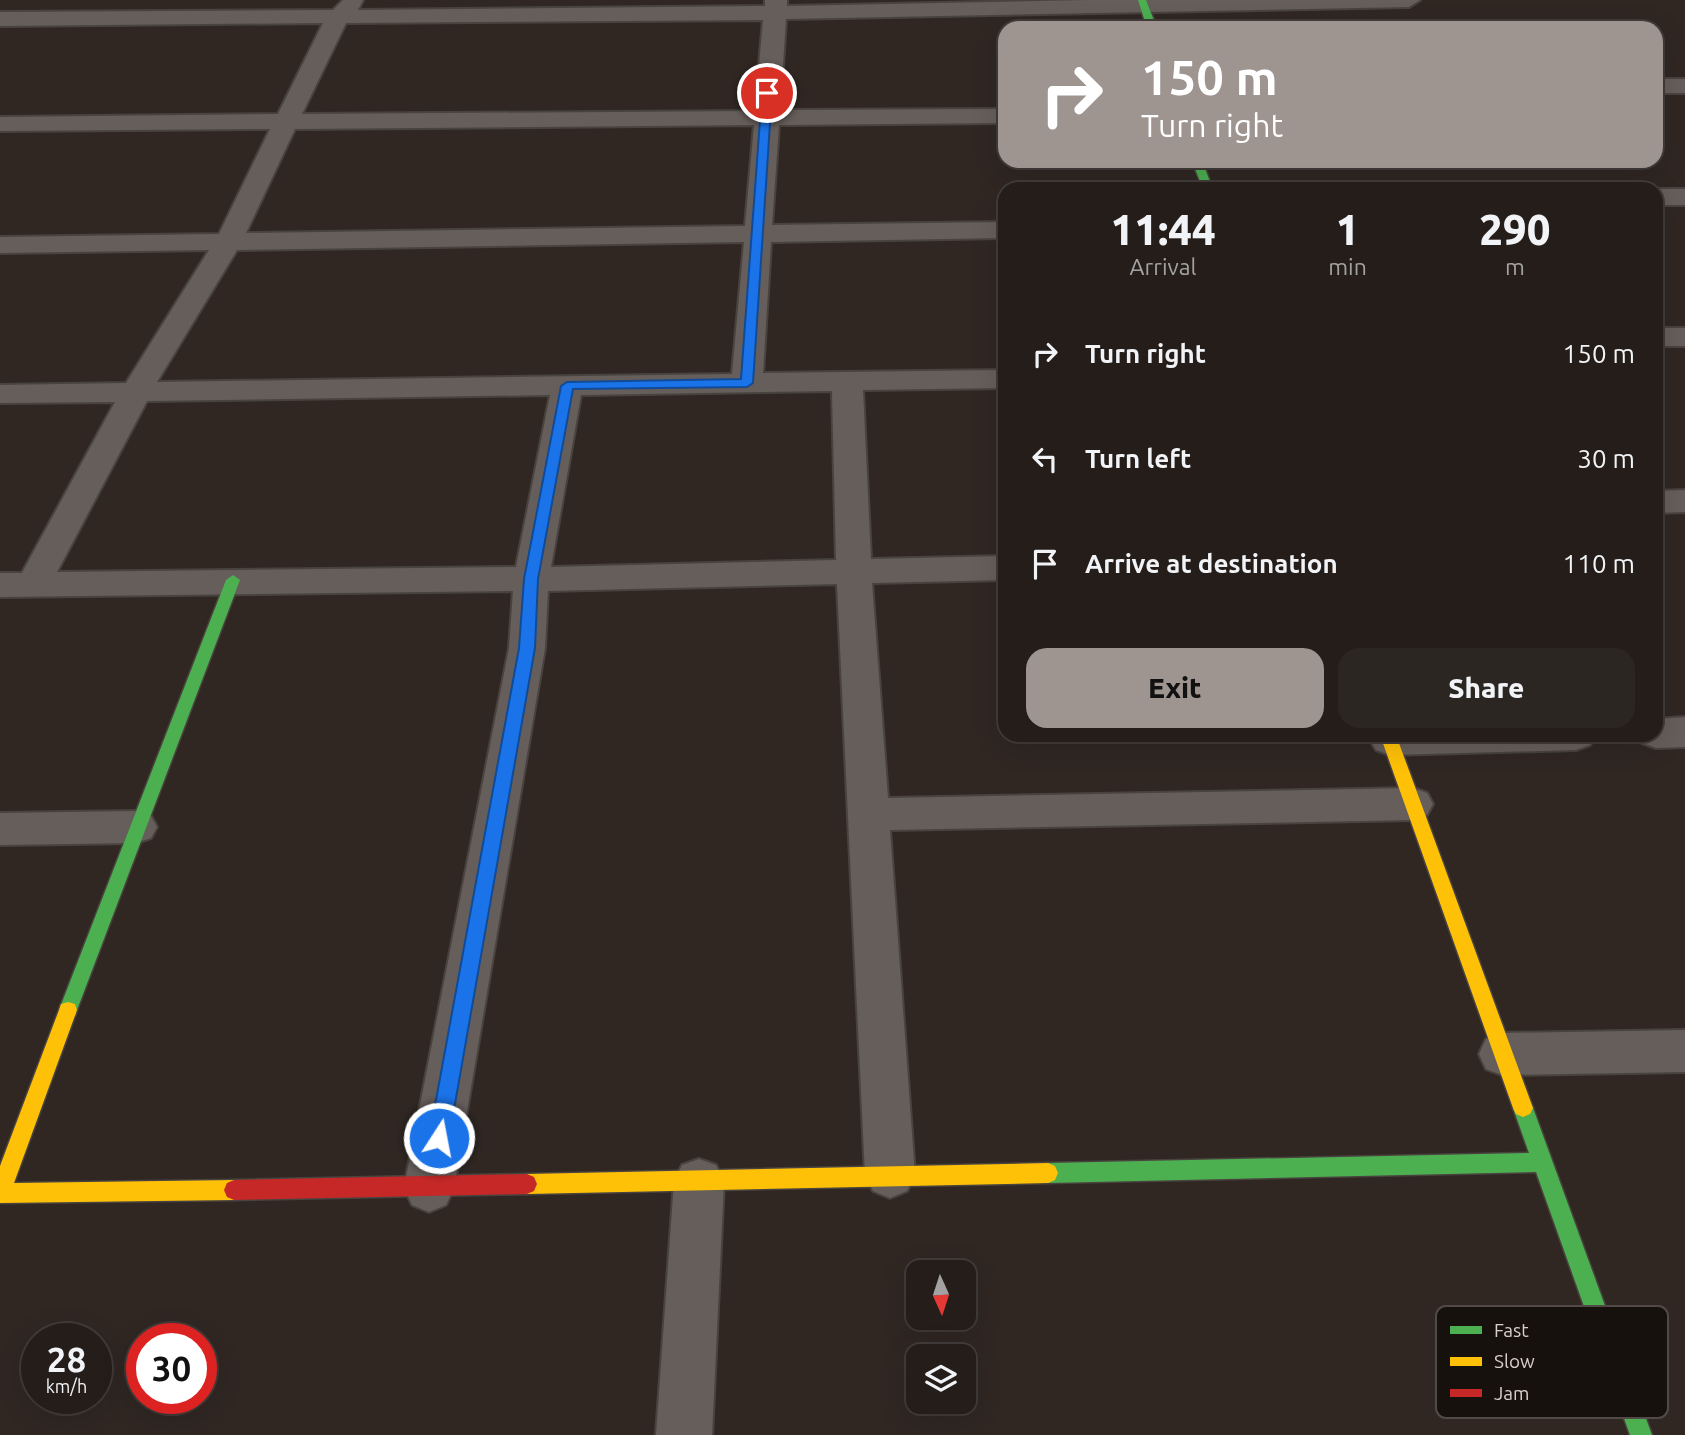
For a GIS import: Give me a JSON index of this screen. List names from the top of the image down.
{
  "legend": ["Fast", "Slow", "Jam"],
  "north": "bottom",
  "page": {
    "turn": ["150 m", "Turn right"],
    "eta": [
      "11:44",
      "Arrival",
      "1",
      "min",
      "290",
      "m"
    ],
    "list": [
      {
        "name": "Turn right",
        "value": "150 m"
      },
      {
        "name": "Turn left",
        "value": "30 m"
      },
      {
        "name": "Arrive at destination",
        "value": "110 m"
      }
    ],
    "buttons": ["Exit", "Share"],
    "speed": "28 km/h",
    "limit": "30"
  }
}
